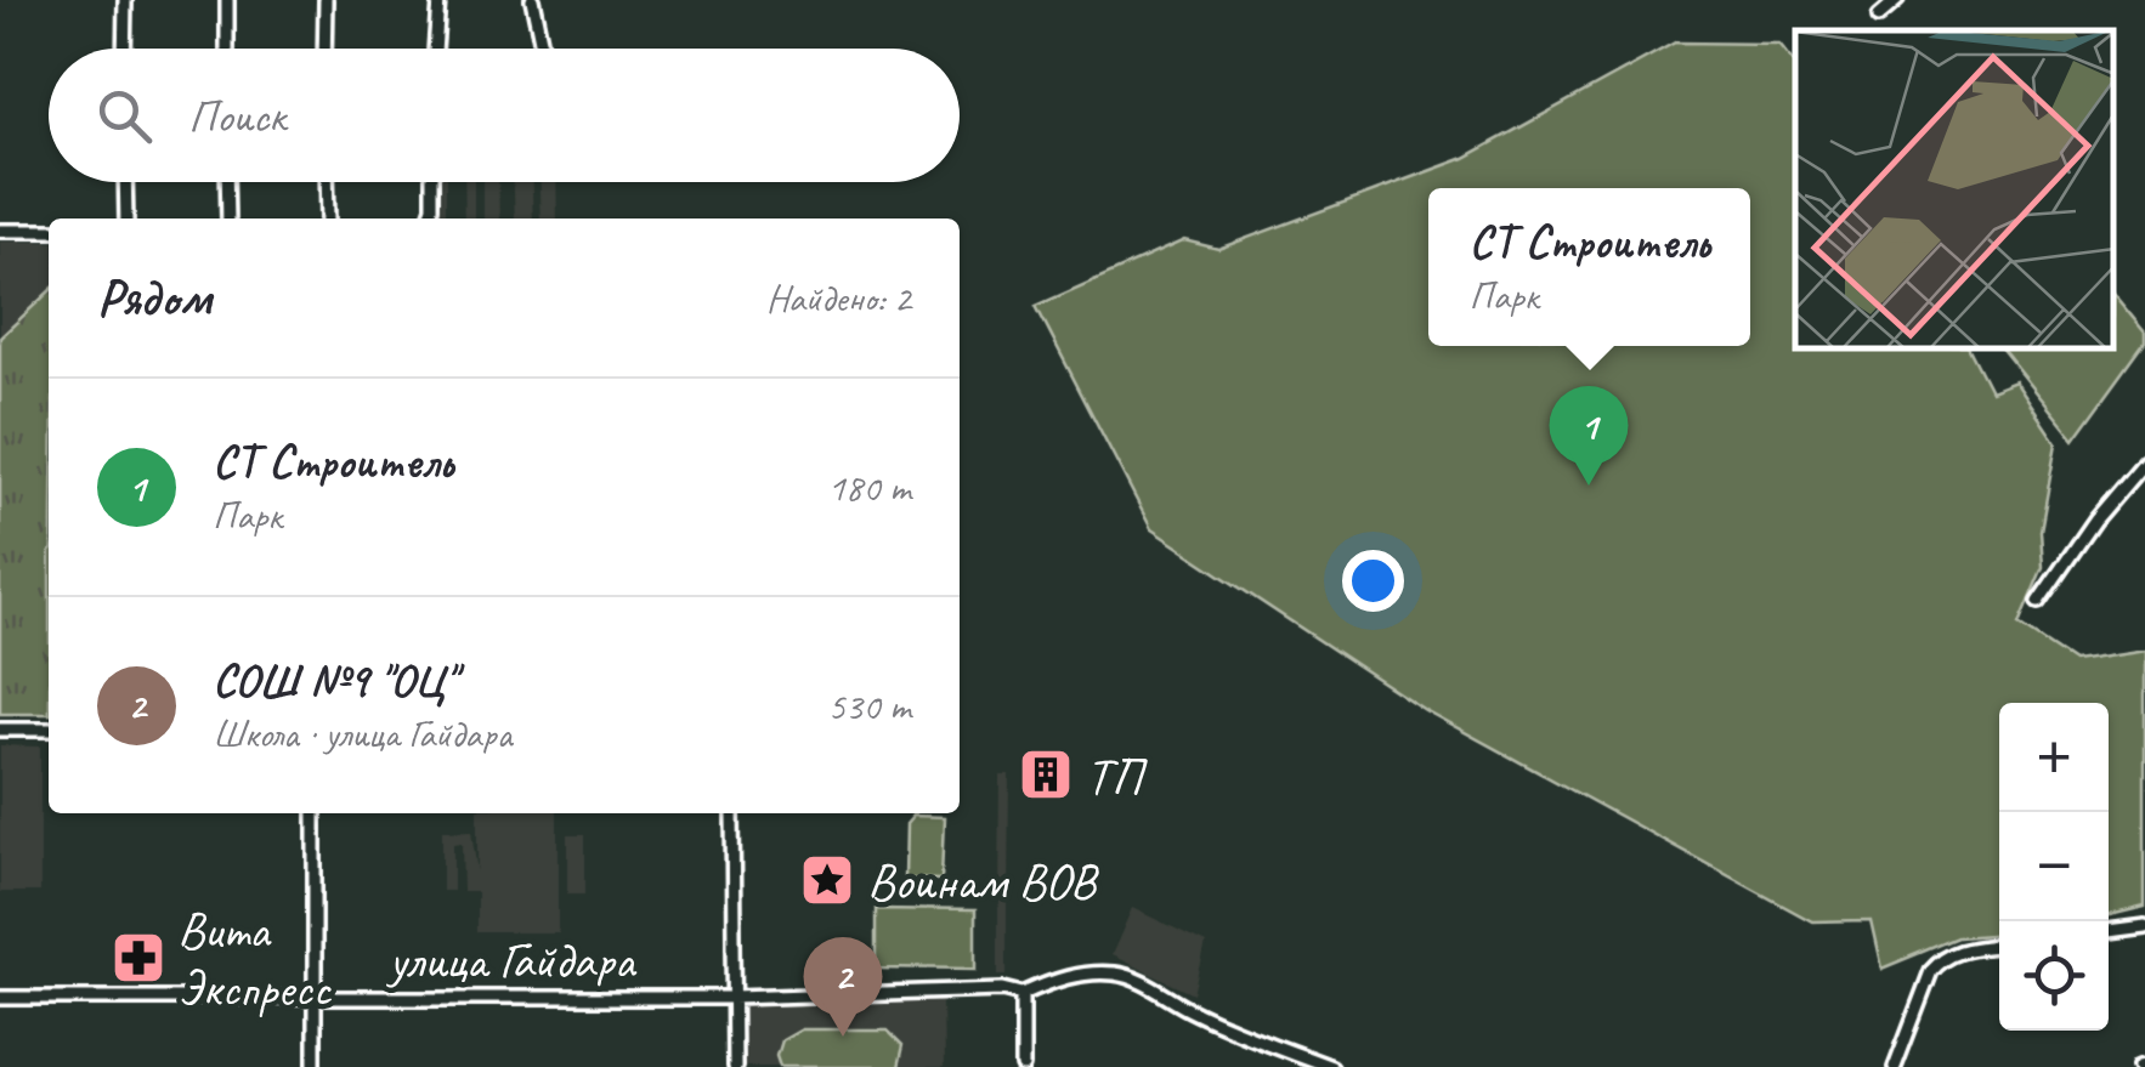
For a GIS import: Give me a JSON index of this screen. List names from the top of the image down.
{
  "streets": {
    "street": ["улица Гайдара"]
  },
  "places": {
    "building": ["ТП"],
    "place": ["Воинам ВОВ"],
    "pharmacy": ["Вита Экспресс"]
  },
  "page": {
    "search": "Поиск",
    "popup": ["СТ Строитель", "Парк"],
    "heading": ["Рядом", "Найдено: 2"],
    "list": [
      {
        "mark": "1",
        "name": "СТ Строитель",
        "note": "Парк",
        "value": "180 m"
      },
      {
        "mark": "2",
        "name": "СОШ №9 \"ОЦ\"",
        "note": "Школа · улица Гайдара",
        "value": "530 m"
      }
    ],
    "pins": ["1", "2"],
    "map_buttons": ["+", "−"]
  }
}
